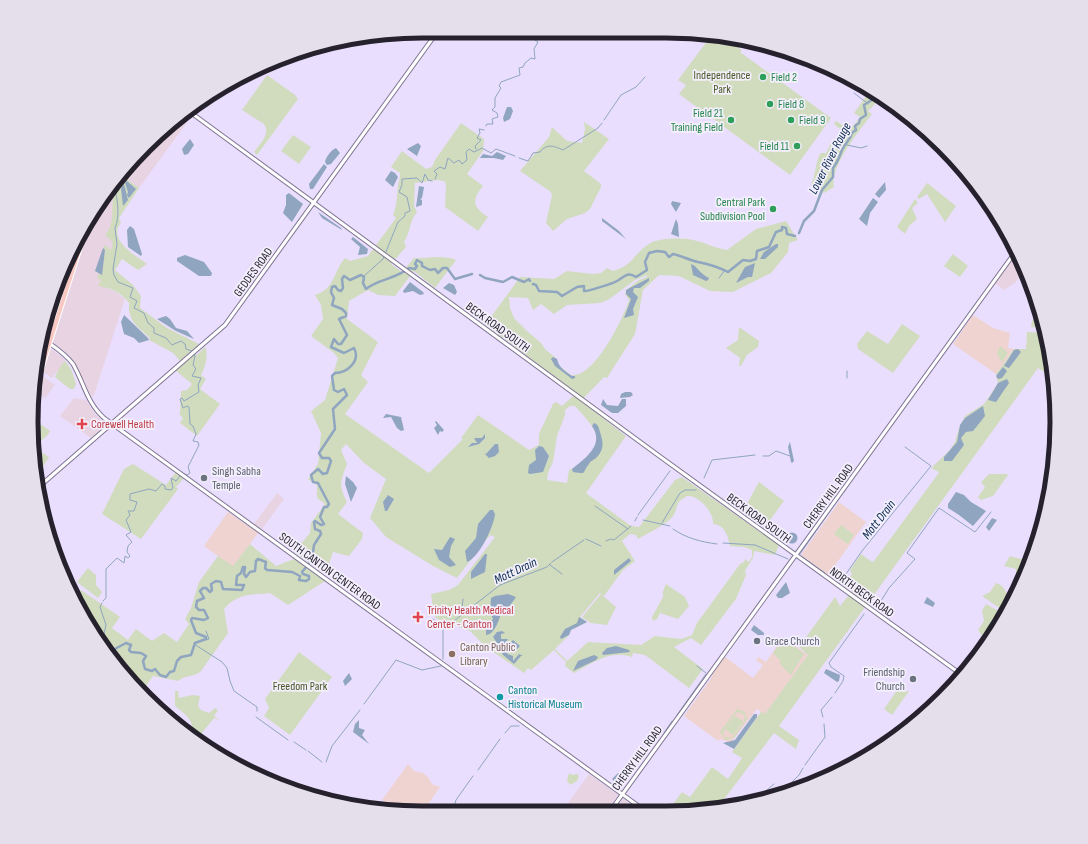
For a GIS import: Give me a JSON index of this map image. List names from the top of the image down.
{
  "streets": {
    "main road": [
      "GEDDES ROAD",
      "BECK ROAD SOUTH",
      "CHERRY HILL ROAD",
      "SOUTH CANTON CENTER ROAD",
      "NORTH BECK ROAD"
    ]
  },
  "crossings": [
    ["GEDDES ROAD", "BECK ROAD SOUTH"],
    ["GEDDES ROAD", "SOUTH CANTON CENTER ROAD"],
    ["BECK ROAD SOUTH", "CHERRY HILL ROAD"],
    ["BECK ROAD SOUTH", "NORTH BECK ROAD"],
    ["CHERRY HILL ROAD", "SOUTH CANTON CENTER ROAD"],
    ["CHERRY HILL ROAD", "NORTH BECK ROAD"]
  ],
  "water": ["Lower River Rouge", "Mott Drain"],
  "parks": ["Independence Park", "Freedom Park"],
  "places": {
    "other": [
      "Field 2",
      "Field 8",
      "Field 21 Training Field",
      "Field 9",
      "Field 11",
      "Central Park Subdivision Pool",
      "Singh Sabha Temple",
      "Grace Church",
      "Canton Public Library",
      "Friendship Church",
      "Canton Historical Museum"
    ],
    "health": ["Corewell Health", "Trinity Health Medical Center - Canton"]
  }
}
